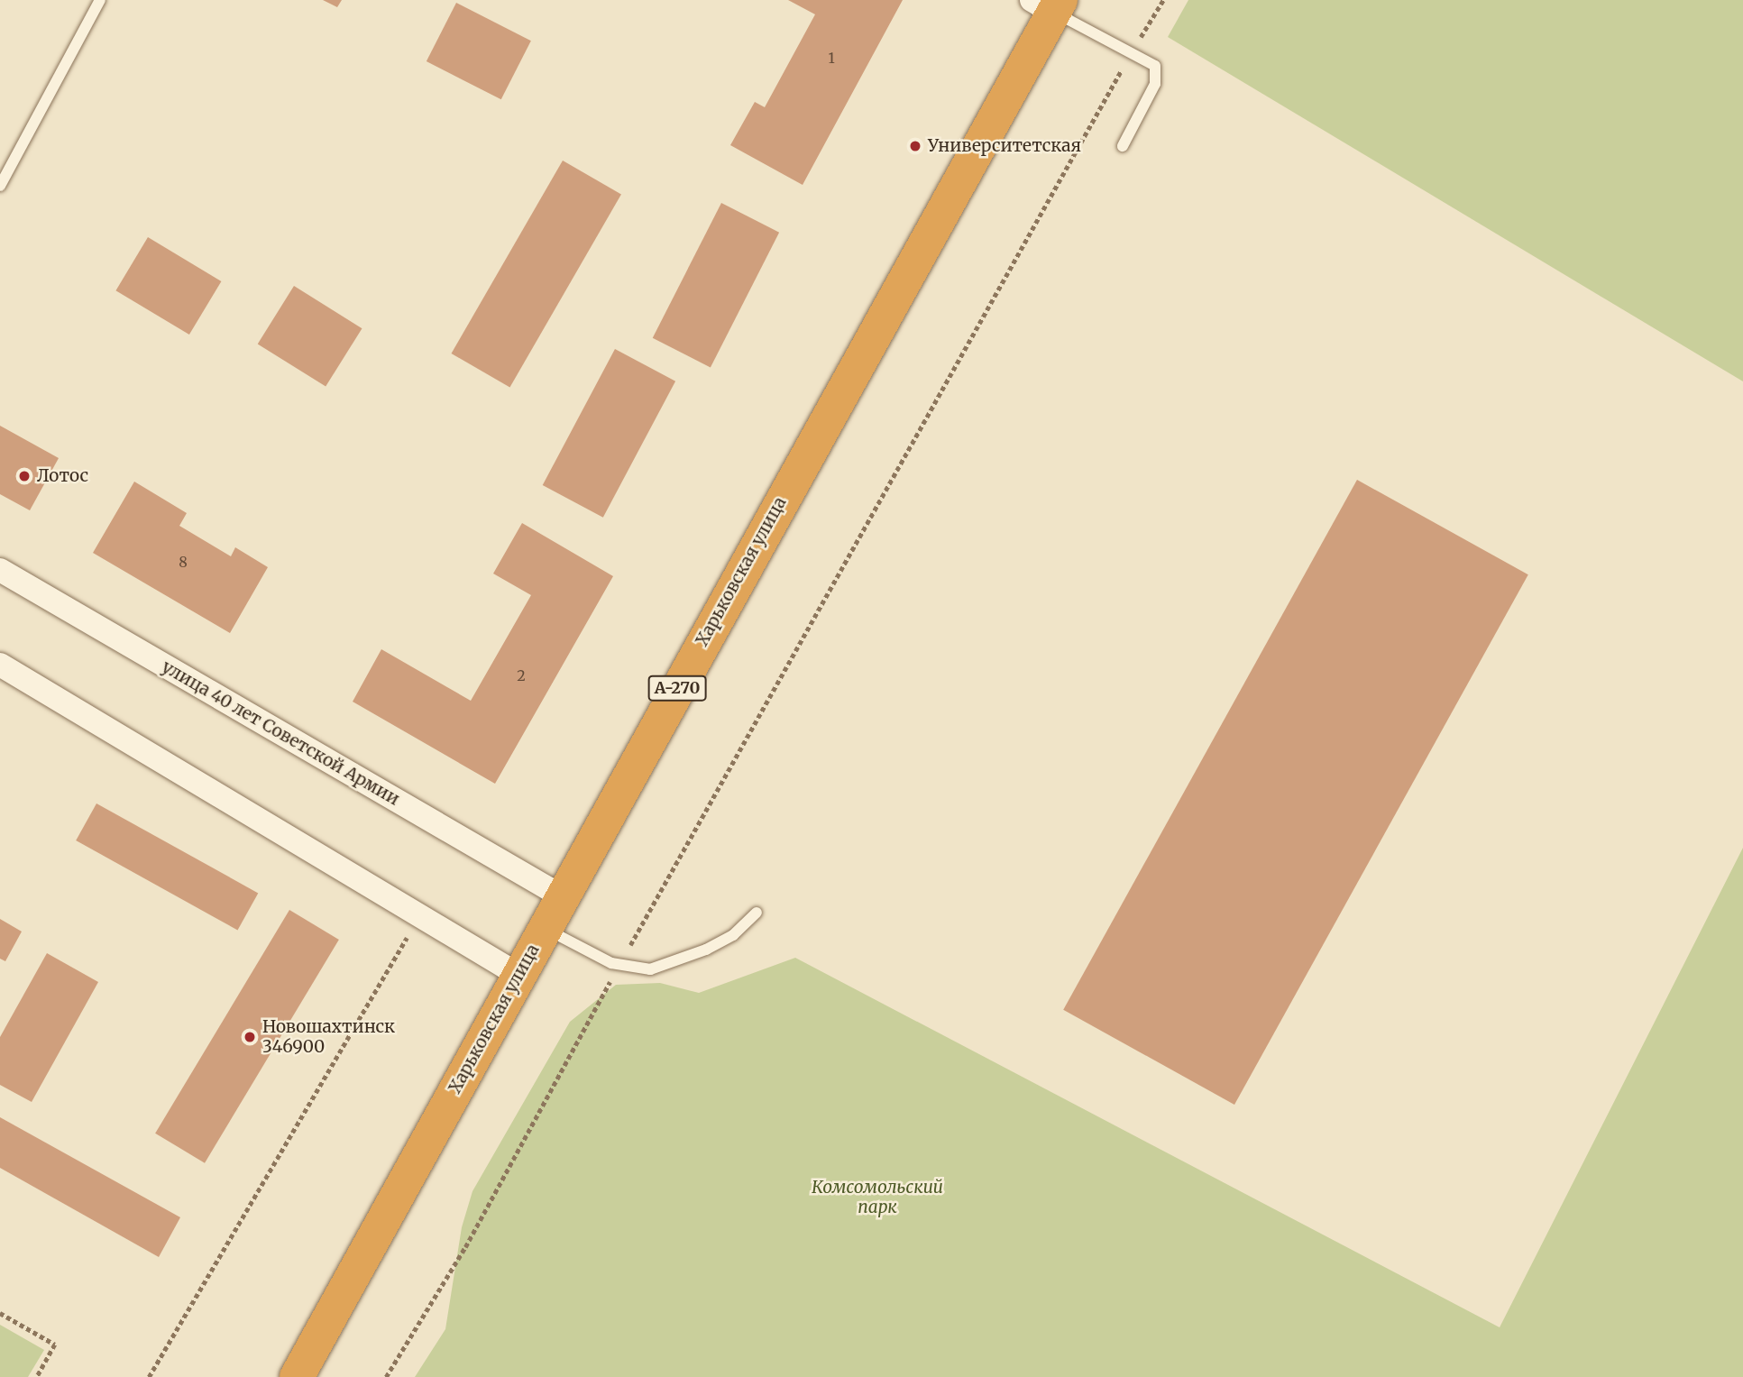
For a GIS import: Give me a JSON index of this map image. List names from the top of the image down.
{
  "streets": {
    "highway": ["Харьковская улица", "А-270"],
    "street": ["улица 40 лет Советской Армии"]
  },
  "crossings": [
    ["Харьковская улица", "улица 40 лет Советской Армии"]
  ],
  "parks": ["Комсомольский парк"],
  "places": ["Университетская", "Лотос", "Новошахтинск 346900"],
  "house_numbers": ["1", "8", "2"]
}
